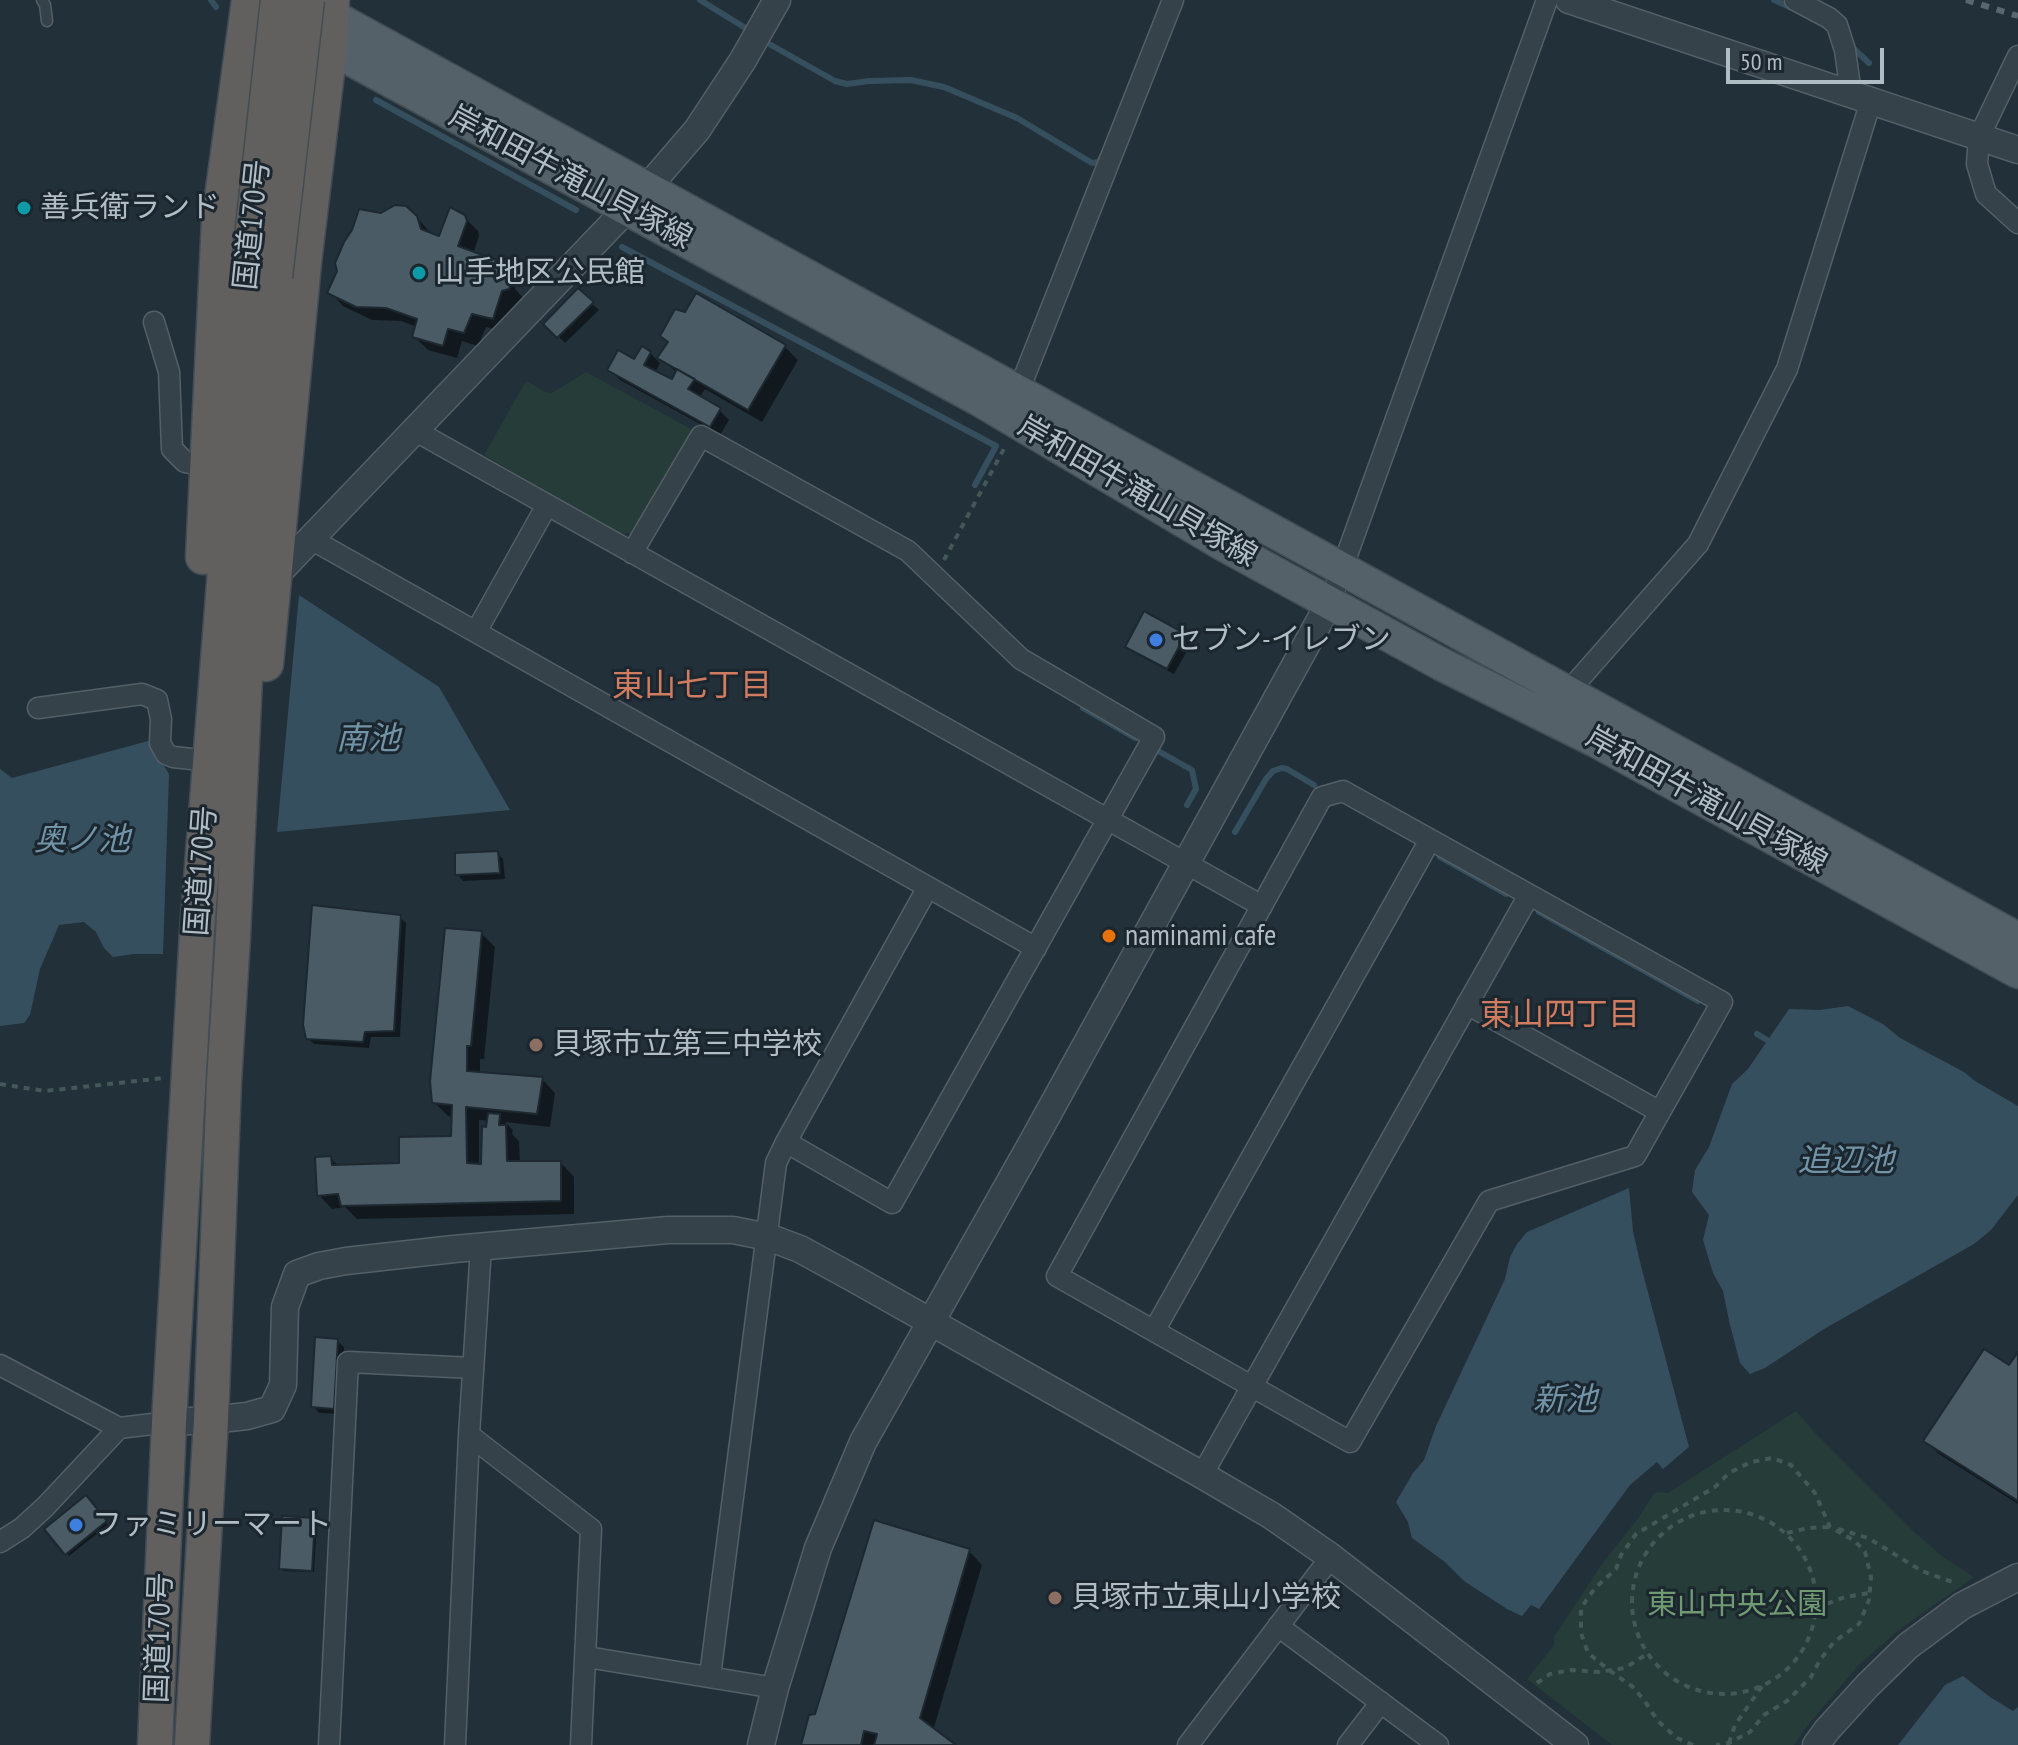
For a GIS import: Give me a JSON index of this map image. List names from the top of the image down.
{
  "streets": {
    "highway": ["国道170号"],
    "main road": ["岸和田牛滝山貝塚線"]
  },
  "crossings": [
    ["岸和田牛滝山貝塚線", "国道170号"]
  ],
  "districts": ["東山七丁目", "東山四丁目"],
  "water": [
    "南池",
    "奥ノ池",
    "追辺池",
    "新池"
  ],
  "parks": ["東山中央公園"],
  "places": [
    "善兵衛ランド",
    "山手地区公民館",
    "セブン-イレブン",
    "naminami cafe",
    "貝塚市立第三中学校",
    "ファミリーマート",
    "貝塚市立東山小学校"
  ],
  "scale_bar": "50 m"
}
